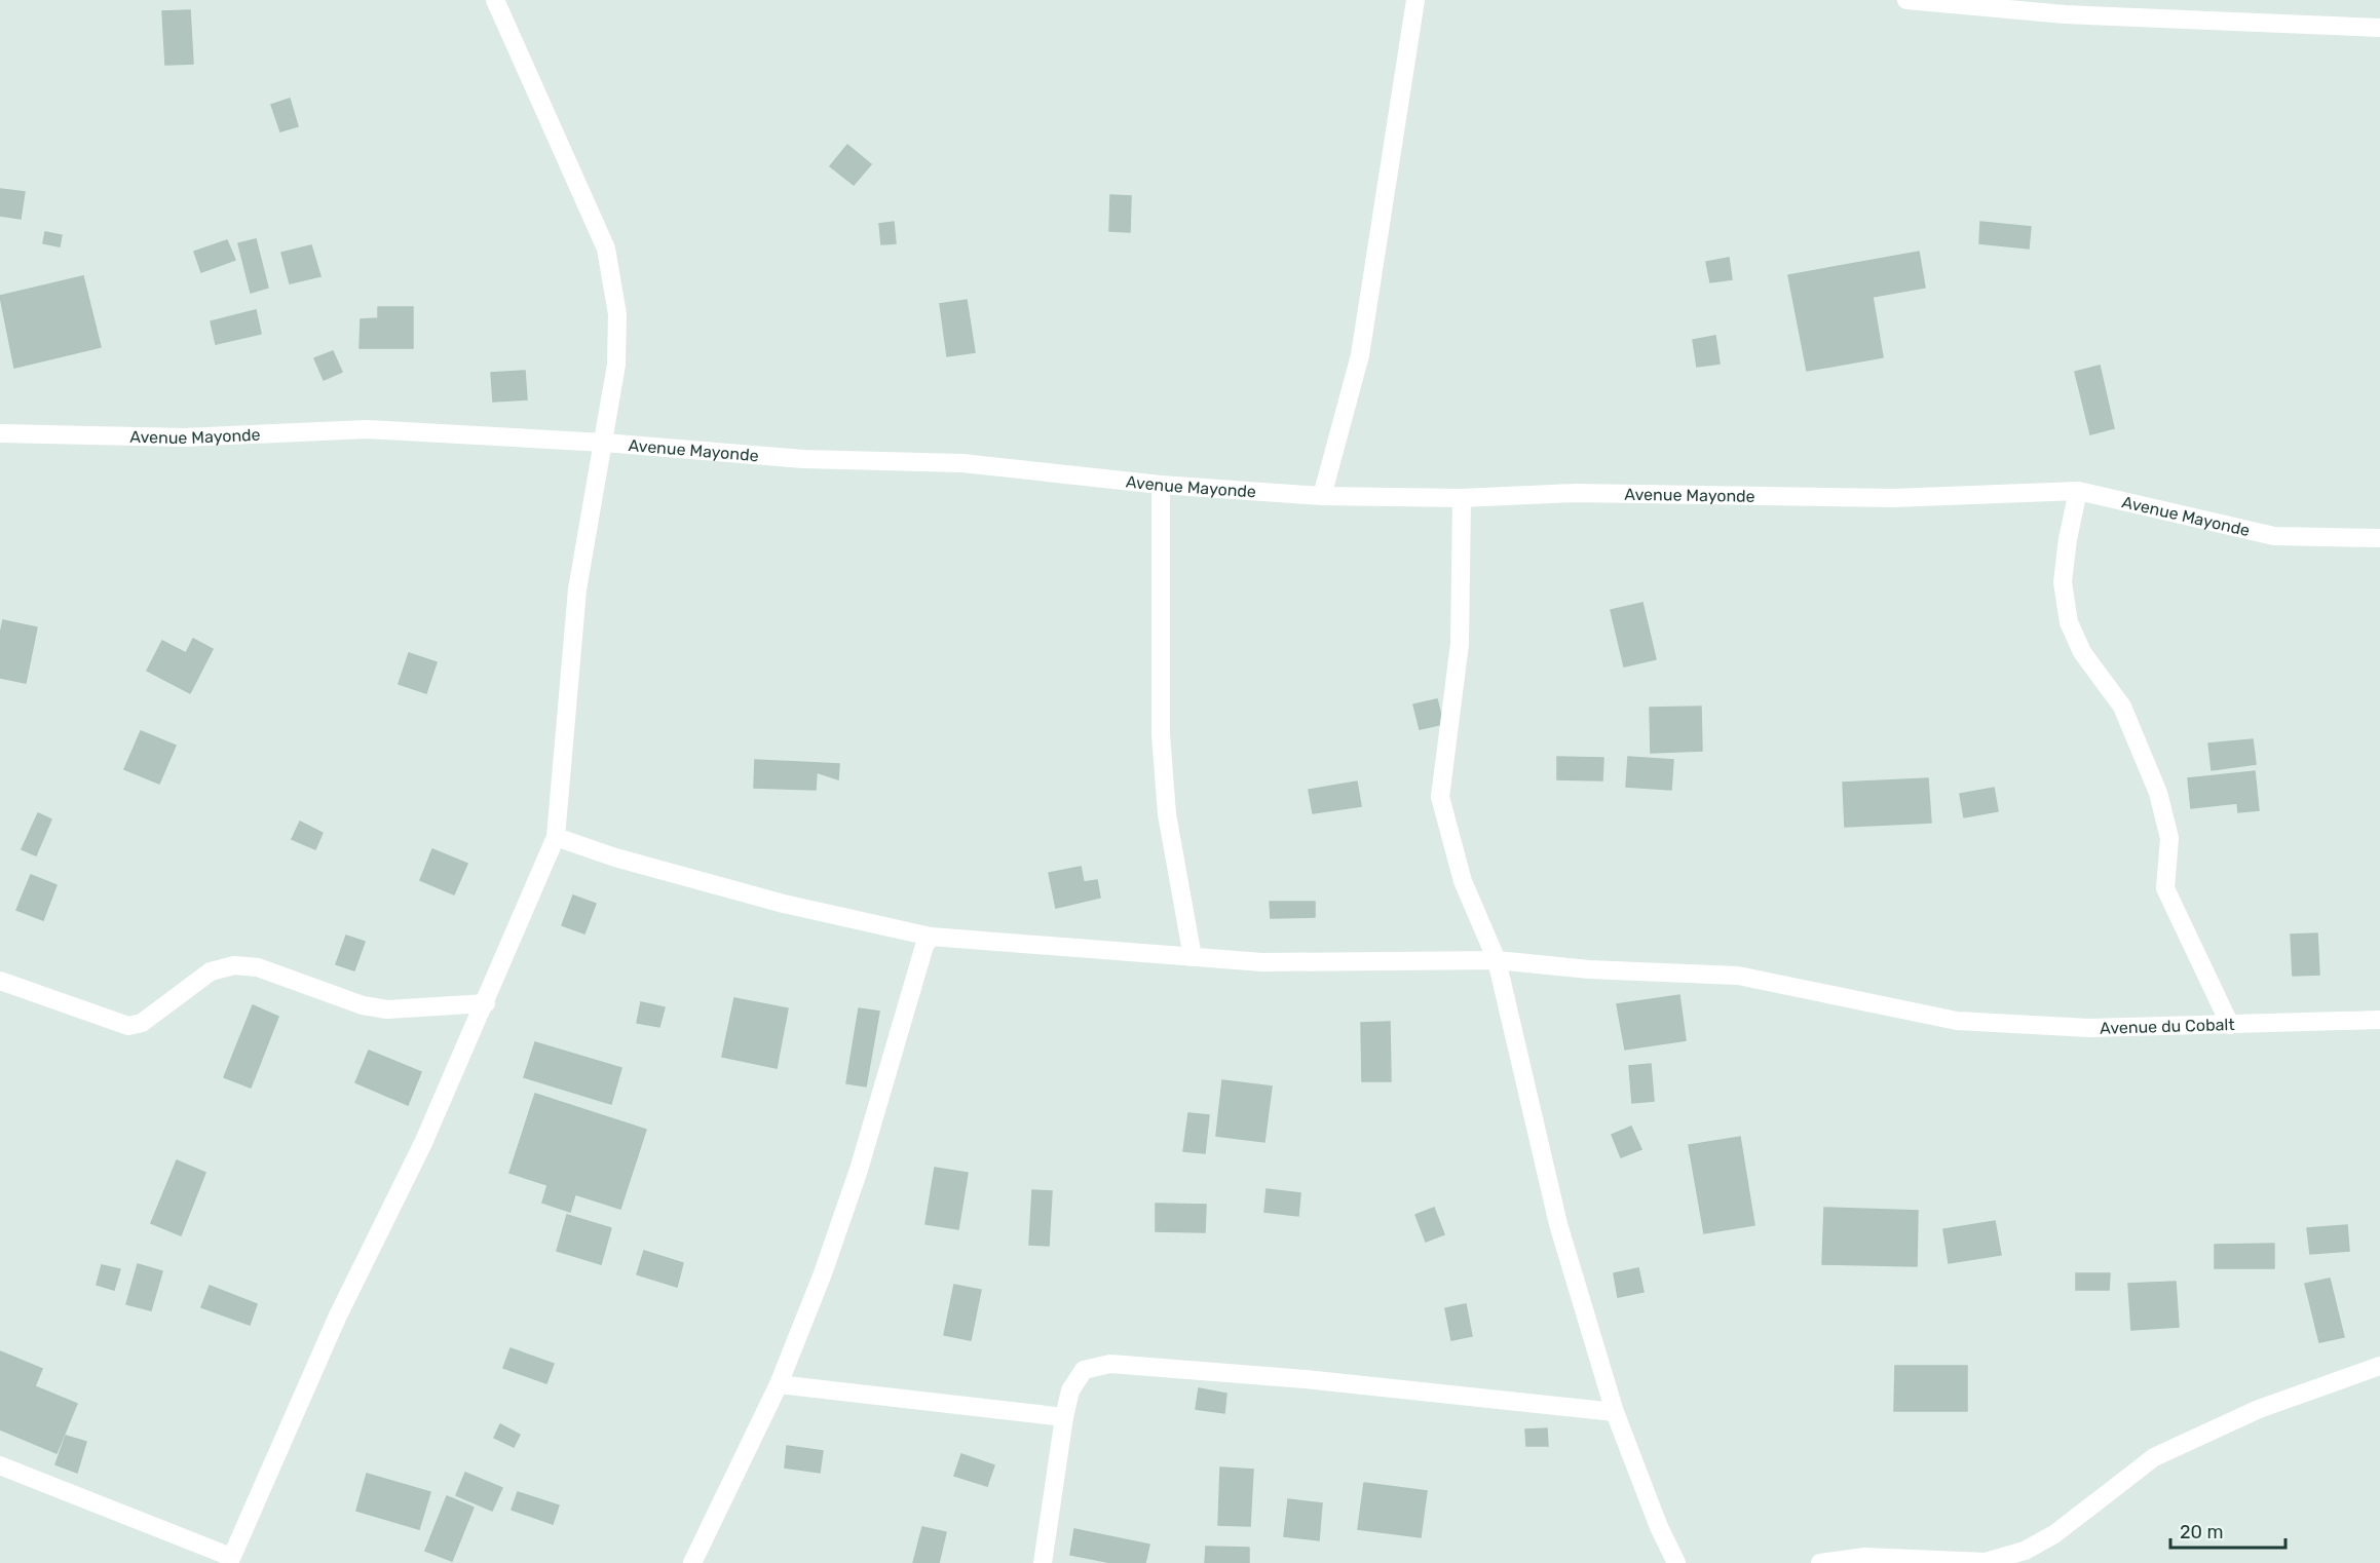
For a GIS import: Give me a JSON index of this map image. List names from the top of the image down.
{
  "streets": {
    "street": ["Avenue Mayonde", "Avenue du Cobalt"]
  },
  "scale_bar": "20 m"
}
